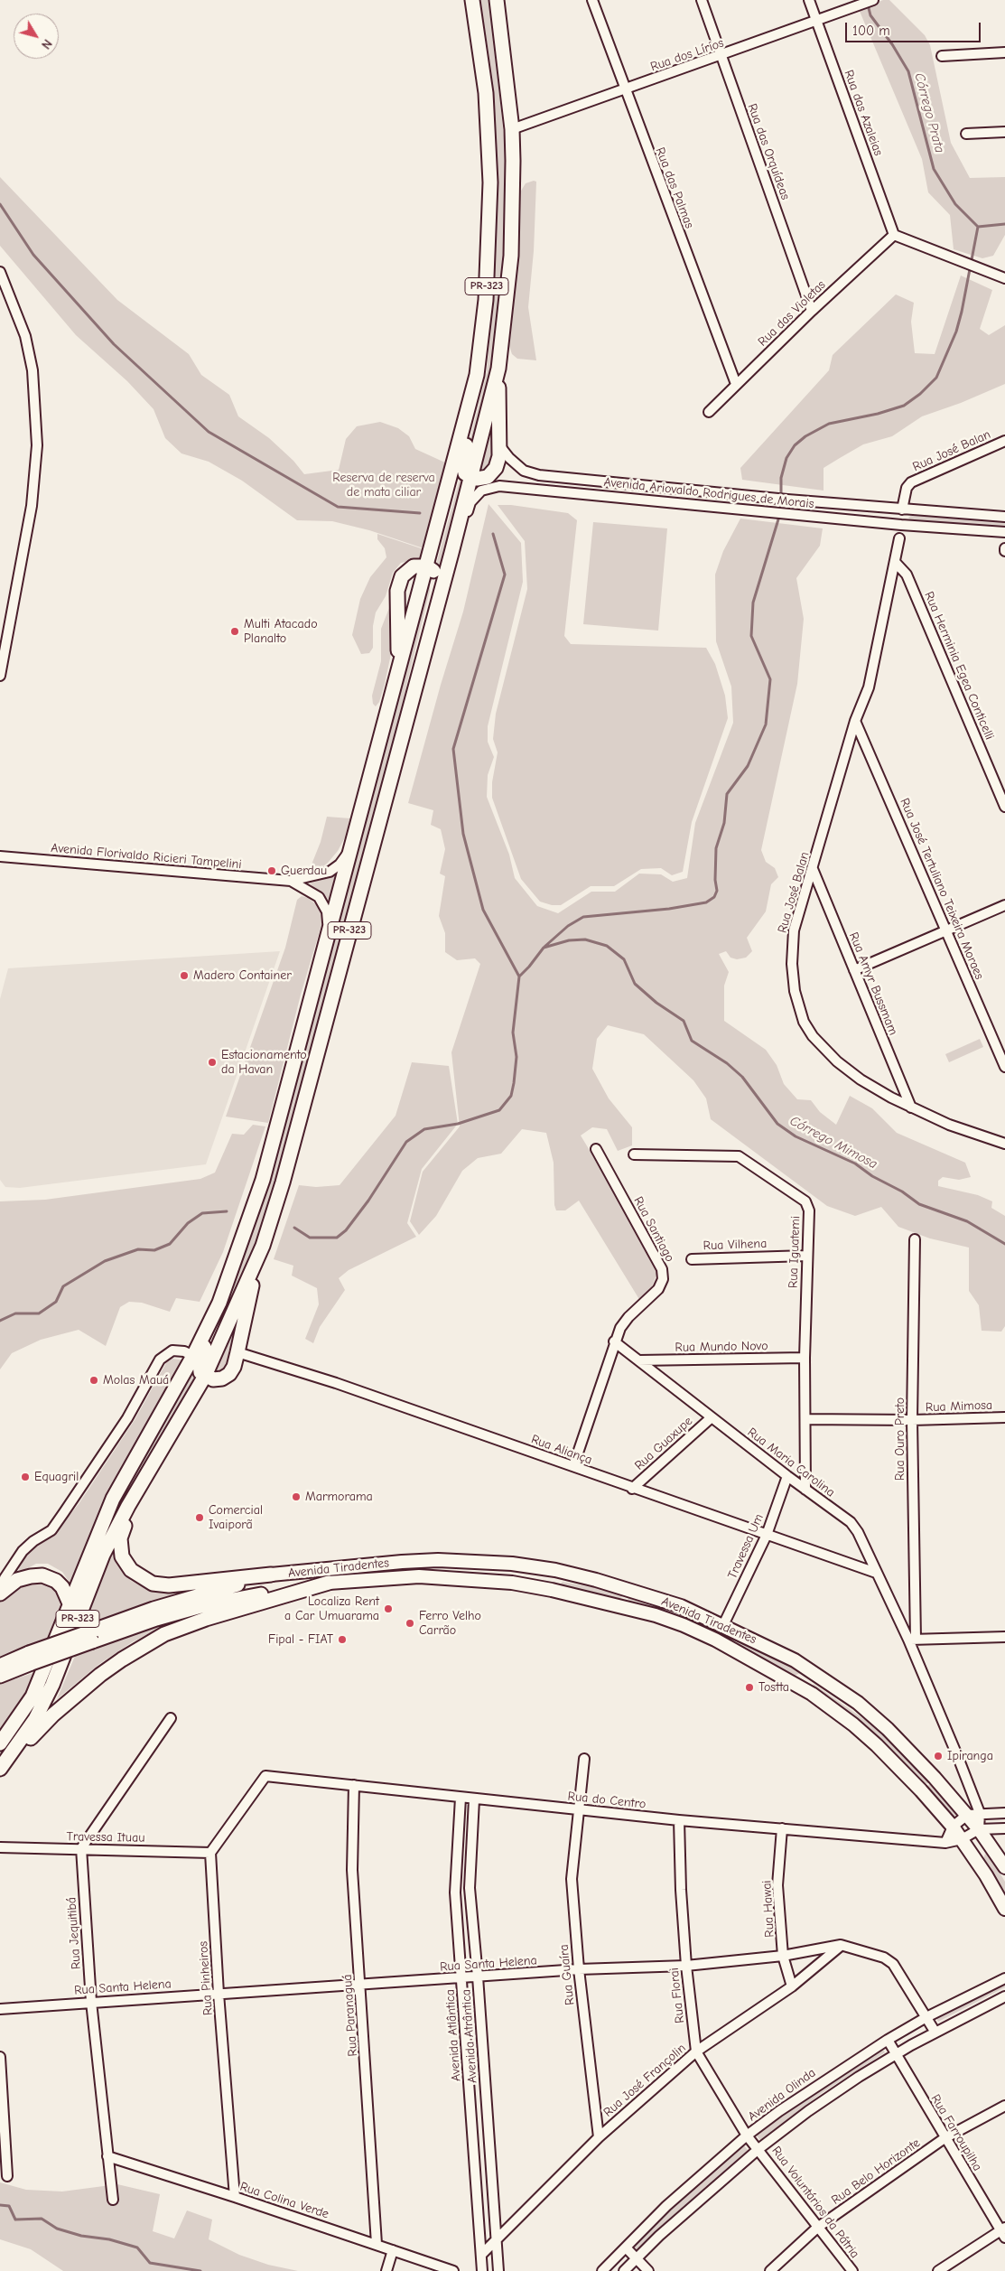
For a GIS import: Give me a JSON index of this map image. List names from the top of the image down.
{
  "streets": {
    "highway": ["PR-323"],
    "main road": ["Avenida Tiradentes"],
    "street": [
      "Rua dos Lírios",
      "Rua das Azaleias",
      "Rua das Orquídeas",
      "Rua das Palmas",
      "Rua das Violetas",
      "Rua José Balan",
      "Avenida Ariovaldo Rodrigues de Morais",
      "Rua Herminia Egea Conticelli",
      "Avenida Florivaldo Ricieri Tampelini",
      "Rua José Tertuliano Teixeira Moraes",
      "Rua Amyr Bussmam",
      "Rua Santiago",
      "Rua Vilhena",
      "Rua Iguatemi",
      "Rua Mundo Novo",
      "Rua Mimosa",
      "Rua Ouro Preto",
      "Rua Guaxupe",
      "Rua Aliança",
      "Rua Maria Carolina",
      "Travessa Um",
      "Rua do Centro",
      "Travessa Ituau",
      "Rua Hawai",
      "Rua Jequitibá",
      "Rua Santa Helena",
      "Rua Guaíra",
      "Rua Pinheiros",
      "Rua Florai",
      "Rua Paranaguá",
      "Avenida Atlântica",
      "Avenida Atrântica",
      "Rua José Françolin",
      "Avenida Olinda",
      "Rua Farroupilha",
      "Rua Belo Horizonte",
      "Rua Colina Verde",
      "Rua Voluntários da Pátria"
    ]
  },
  "crossings": [
    ["Rua dos Lírios", "Rua das Azaleias"],
    ["Rua dos Lírios", "Rua das Orquídeas"],
    ["Rua dos Lírios", "Rua das Palmas"],
    ["Rua dos Lírios", "PR-323"],
    ["Rua das Azaleias", "Rua das Violetas"],
    ["Rua das Orquídeas", "Rua das Violetas"],
    ["Rua das Palmas", "Rua das Violetas"],
    ["PR-323", "Avenida Ariovaldo Rodrigues de Morais"],
    ["PR-323", "Avenida Florivaldo Ricieri Tampelini"],
    ["Rua José Balan", "Avenida Ariovaldo Rodrigues de Morais"],
    ["Rua José Balan", "Rua Herminia Egea Conticelli"],
    ["Rua José Balan", "Rua José Tertuliano Teixeira Moraes"],
    ["Rua José Balan", "Rua Amyr Bussmam"],
    ["Rua Santiago", "Rua Aliança"],
    ["Rua Santiago", "Rua Maria Carolina"],
    ["Rua Vilhena", "Rua Iguatemi"],
    ["Rua Iguatemi", "Rua Mundo Novo"],
    ["Rua Iguatemi", "Rua Mimosa"],
    ["Rua Iguatemi", "Rua Maria Carolina"],
    ["Rua Mundo Novo", "Rua Maria Carolina"],
    ["Rua Mimosa", "Rua Ouro Preto"],
    ["Rua Ouro Preto", "Rua Maria Carolina"],
    ["Rua Guaxupe", "Rua Aliança"],
    ["Rua Guaxupe", "Rua Maria Carolina"],
    ["Rua Aliança", "Rua Maria Carolina"],
    ["Rua Aliança", "Travessa Um"],
    ["Rua Maria Carolina", "Travessa Um"],
    ["Rua Maria Carolina", "Avenida Tiradentes"],
    ["Travessa Um", "Avenida Tiradentes"],
    ["Avenida Tiradentes", "Rua do Centro"],
    ["Rua do Centro", "Travessa Ituau"],
    ["Rua do Centro", "Rua Hawai"],
    ["Rua do Centro", "Rua Guaíra"],
    ["Rua do Centro", "Rua Pinheiros"],
    ["Rua do Centro", "Rua Florai"],
    ["Rua do Centro", "Rua Paranaguá"],
    ["Rua do Centro", "Avenida Atlântica"],
    ["Rua do Centro", "Avenida Atrântica"],
    ["Travessa Ituau", "Rua Jequitibá"],
    ["Travessa Ituau", "Rua Pinheiros"],
    ["Rua Hawai", "Rua Santa Helena"],
    ["Rua Hawai", "Rua José Françolin"],
    ["Rua Jequitibá", "Rua Santa Helena"],
    ["Rua Jequitibá", "Rua Colina Verde"],
    ["Rua Santa Helena", "Rua Guaíra"],
    ["Rua Santa Helena", "Rua Pinheiros"],
    ["Rua Santa Helena", "Rua Florai"],
    ["Rua Santa Helena", "Rua Paranaguá"],
    ["Rua Santa Helena", "Avenida Atlântica"],
    ["Rua Santa Helena", "Avenida Atrântica"],
    ["Rua Santa Helena", "Rua José Françolin"],
    ["Rua Santa Helena", "Avenida Olinda"],
    ["Rua Guaíra", "Rua José Françolin"],
    ["Rua Pinheiros", "Rua Colina Verde"],
    ["Rua Florai", "Rua José Françolin"],
    ["Rua Florai", "Avenida Olinda"],
    ["Rua Florai", "Rua Voluntários da Pátria"],
    ["Rua Paranaguá", "Rua Colina Verde"],
    ["Avenida Atlântica", "Rua José Françolin"],
    ["Avenida Atrântica", "Rua José Françolin"],
    ["Avenida Olinda", "Rua Farroupilha"],
    ["Rua Farroupilha", "Rua Belo Horizonte"],
    ["Rua Belo Horizonte", "Rua Voluntários da Pátria"]
  ],
  "water": ["Córrego Prata", "Córrego Mimosa"],
  "parks": ["Reserva de reserva de mata ciliar"],
  "places": [
    "Multi Atacado Planalto",
    "Guerdau",
    "Madero Container",
    "Estacionamento da Havan",
    "Molas Mauá",
    "Equagril",
    "Marmorama",
    "Comercial Ivaiporã",
    "Localiza Rent a Car Umuarama",
    "Ferro Velho Carrão",
    "Fipal - FIAT",
    "Tostta",
    "Ipiranga"
  ],
  "scale_bar": "100 m",
  "north": "bottom right"
}
